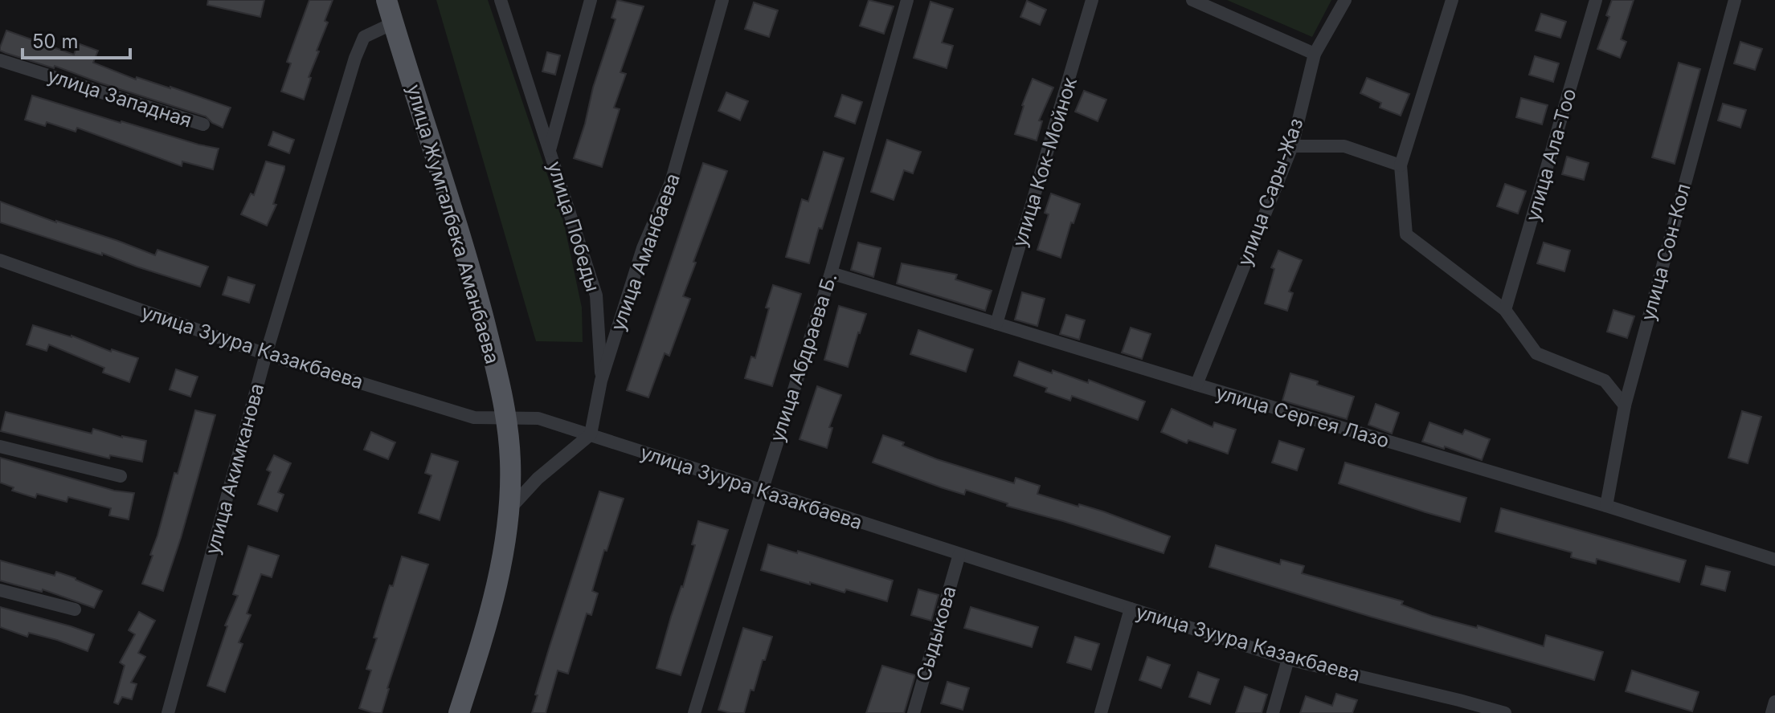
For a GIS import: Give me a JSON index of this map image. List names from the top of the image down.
{
  "streets": {
    "main road": ["улица Жумгалбека Аманбаева"],
    "street": [
      "улица Западная",
      "улица Ала-Тоо",
      "улица Кок-Мойнок",
      "улица Сары-Жаз",
      "улица Победы",
      "улица Аманбаева",
      "улица Сон-Кол",
      "улица Зуура Казакбаева",
      "улица Абдраева Б.",
      "улица Сергея Лазо",
      "улица Акимканова",
      "Сыдыкова"
    ]
  },
  "crossings": [
    ["улица Кок-Мойнок", "улица Сергея Лазо"],
    ["улица Сары-Жаз", "улица Сергея Лазо"],
    ["улица Жумгалбека Аманбаева", "улица Зуура Казакбаева"],
    ["улица Жумгалбека Аманбаева", "улица Акимканова"],
    ["улица Победы", "улица Аманбаева"],
    ["улица Аманбаева", "улица Зуура Казакбаева"],
    ["улица Сон-Кол", "улица Сергея Лазо"],
    ["улица Зуура Казакбаева", "улица Абдраева Б."],
    ["улица Зуура Казакбаева", "улица Акимканова"],
    ["улица Зуура Казакбаева", "Сыдыкова"],
    ["улица Абдраева Б.", "улица Сергея Лазо"]
  ],
  "scale_bar": "50 m"
}
